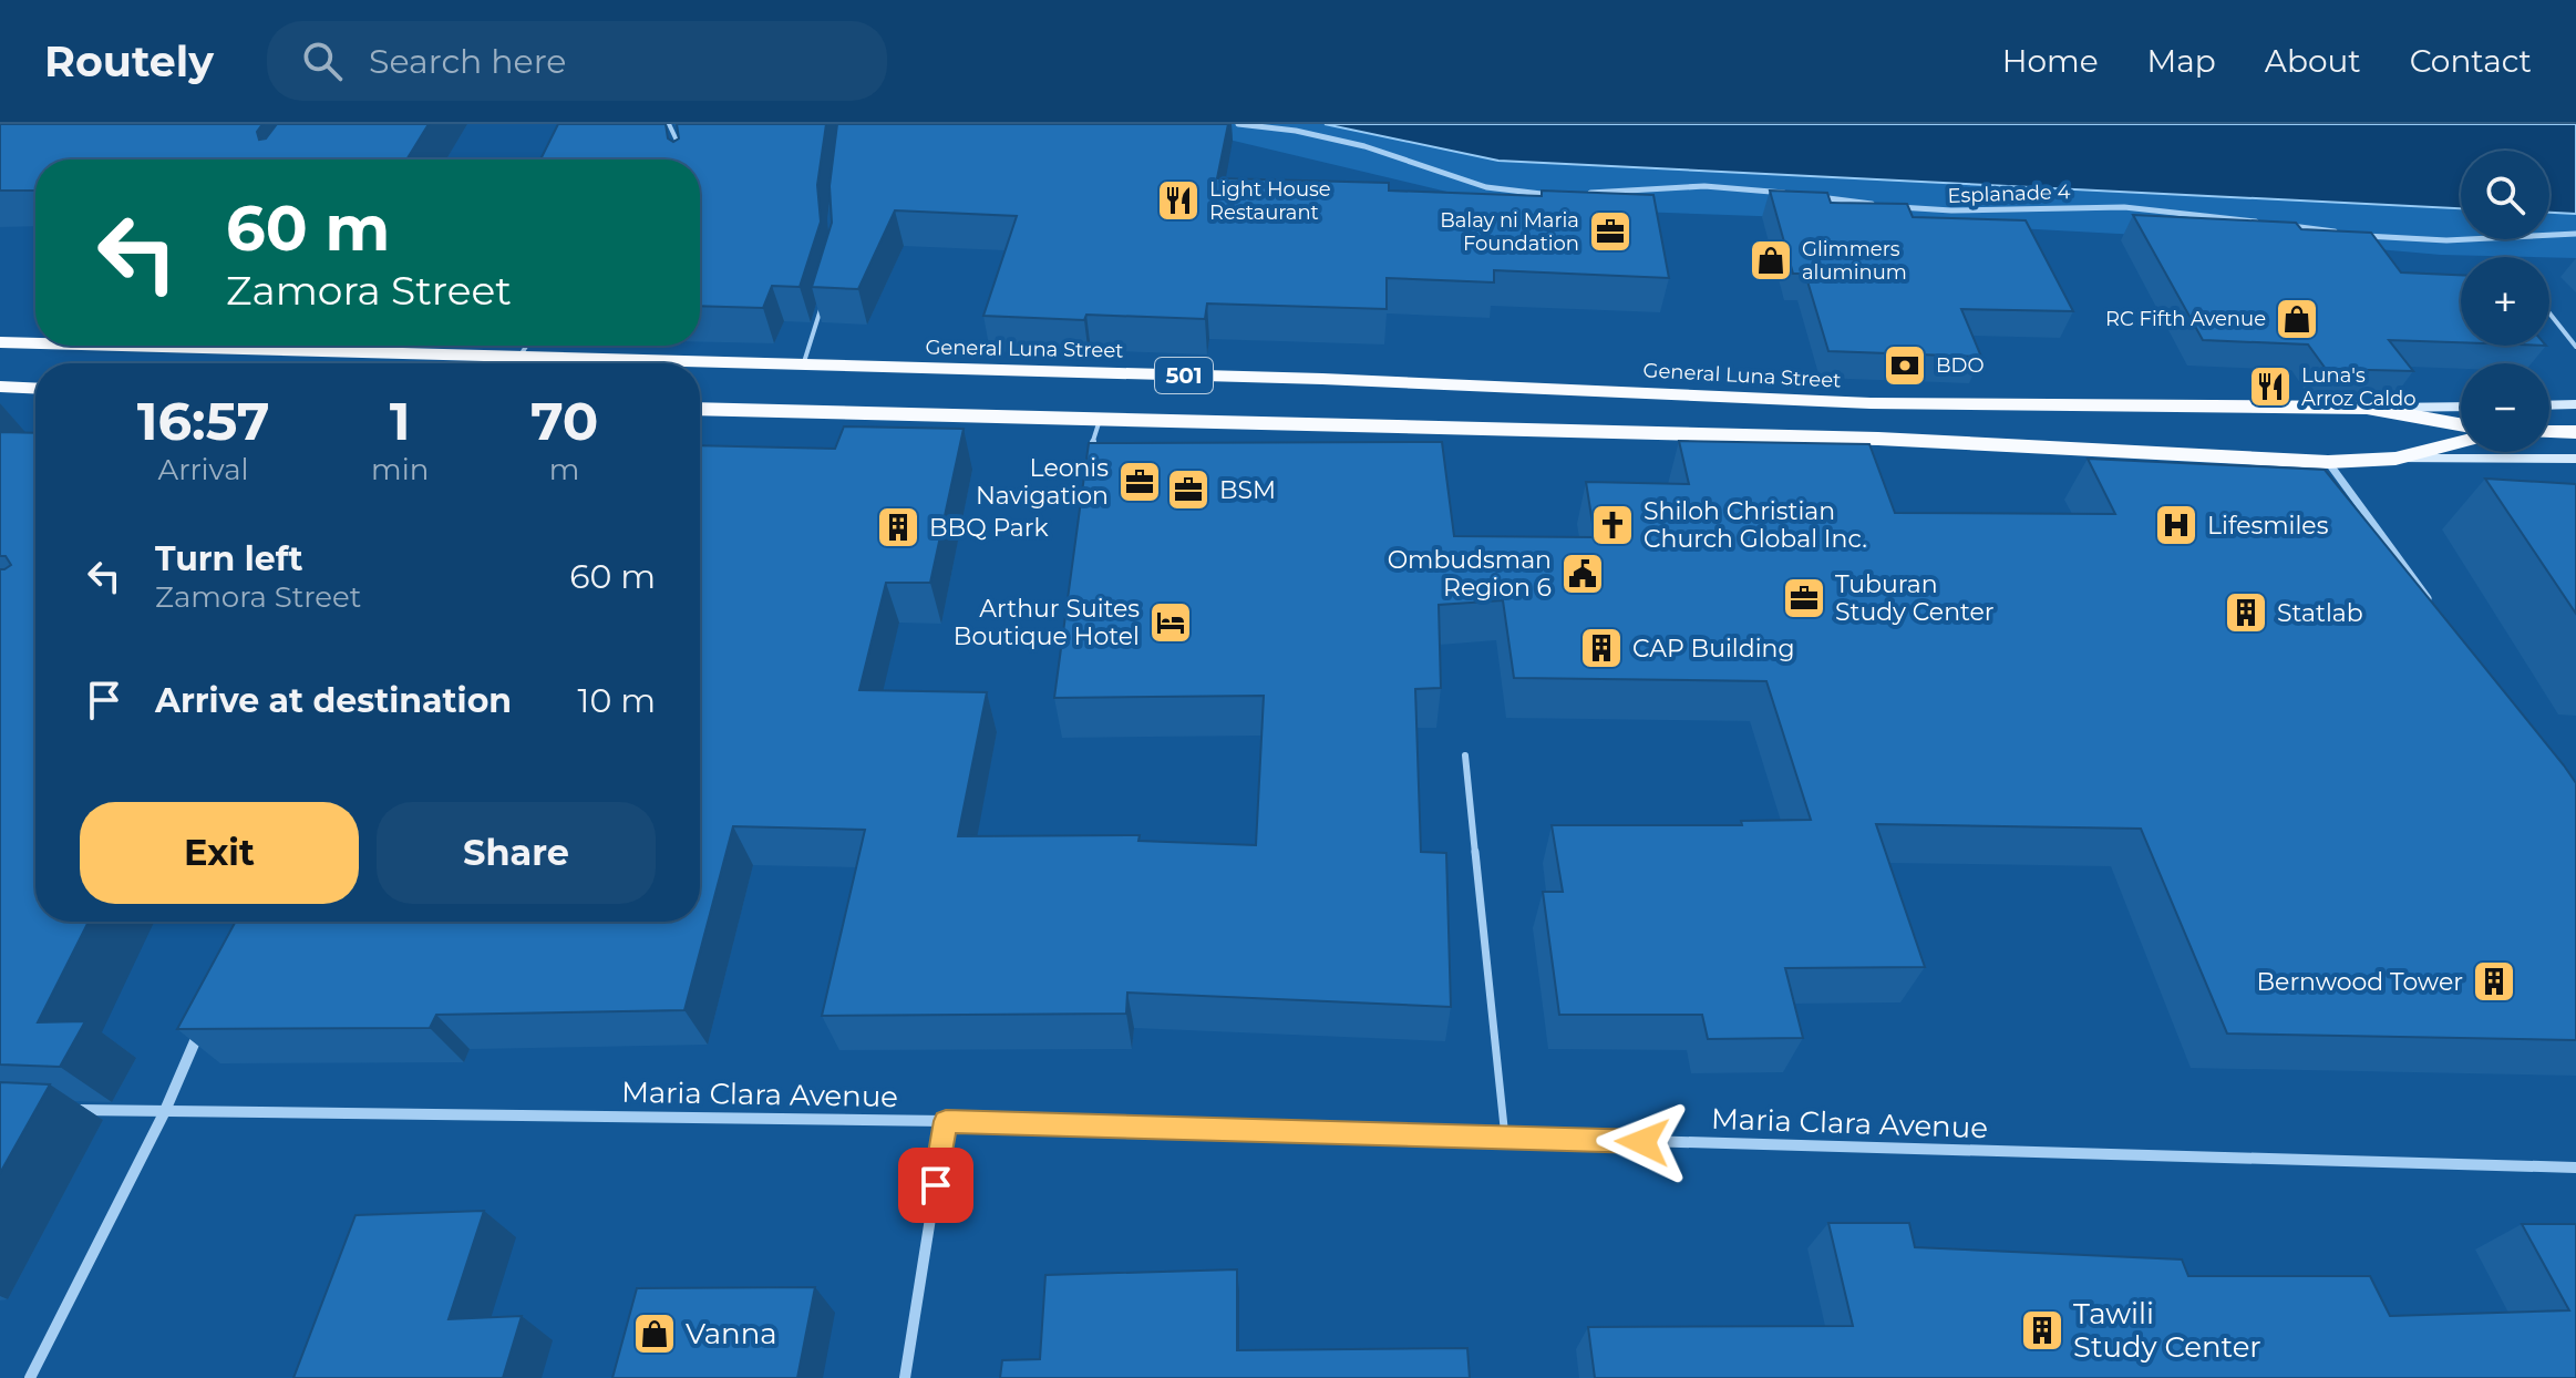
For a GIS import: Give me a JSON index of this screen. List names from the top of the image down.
{
  "streets": {
    "highway": ["General Luna Street", "501"],
    "street": ["Esplanade 4", "Maria Clara Avenue"]
  },
  "places": {
    "restaurant": ["Light House Restaurant", "Luna's Arroz Caldo"],
    "office": [
      "Balay ni Maria Foundation",
      "Leonis Navigation",
      "BSM",
      "Tuburan Study Center"
    ],
    "shop": ["Glimmers aluminum", "RC Fifth Avenue", "Vanna"],
    "bank": ["BDO"],
    "church": ["Shiloh Christian Church Global Inc."],
    "hospital": ["Lifesmiles"],
    "building": [
      "BBQ Park",
      "Statlab",
      "CAP Building",
      "Bernwood Tower",
      "Tawili Study Center"
    ],
    "public building": ["Ombudsman Region 6"],
    "hotel": ["Arthur Suites Boutique Hotel"]
  },
  "page": {
    "header": "Routely",
    "search": "Search here",
    "nav": [
      "Home",
      "Map",
      "About",
      "Contact"
    ],
    "map_buttons": ["+", "−"],
    "turn": ["60 m", "Zamora Street"],
    "eta": [
      "16:57",
      "Arrival",
      "1",
      "min",
      "70",
      "m"
    ],
    "list": [
      {
        "name": "Turn left",
        "note": "Zamora Street",
        "value": "60 m"
      },
      {
        "name": "Arrive at destination",
        "value": "10 m"
      }
    ],
    "buttons": ["Exit", "Share"]
  }
}
